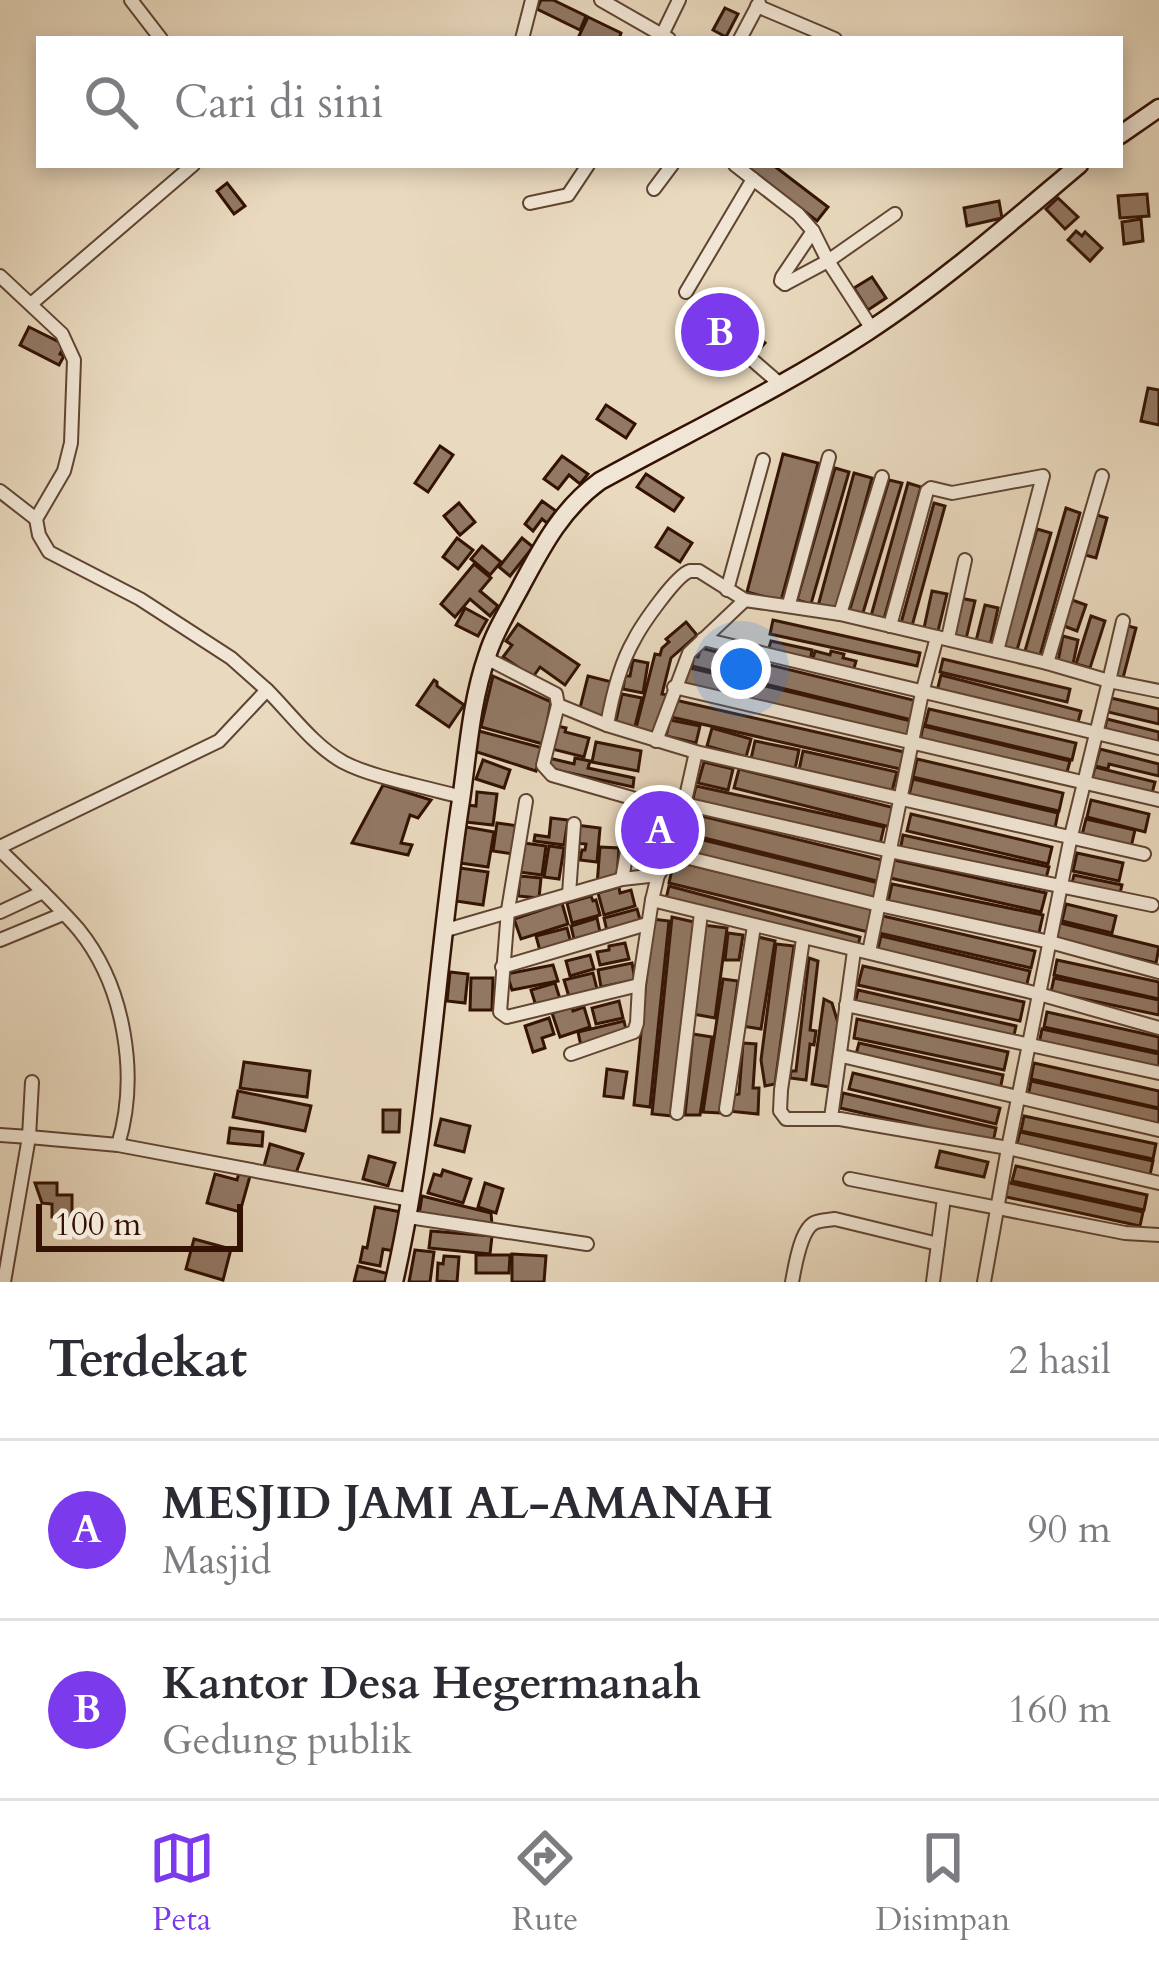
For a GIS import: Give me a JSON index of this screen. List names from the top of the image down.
{
  "scale_bar": "100 m",
  "page": {
    "search": "Cari di sini",
    "pins": ["B", "A"],
    "scale": "100 m",
    "heading": ["Terdekat", "2 hasil"],
    "list": [
      {
        "mark": "A",
        "name": "MESJID JAMI AL-AMANAH",
        "note": "Masjid",
        "value": "90 m"
      },
      {
        "mark": "B",
        "name": "Kantor Desa Hegermanah",
        "note": "Gedung publik",
        "value": "160 m"
      }
    ],
    "nav": ["Peta", "Rute", "Disimpan"]
  }
}
